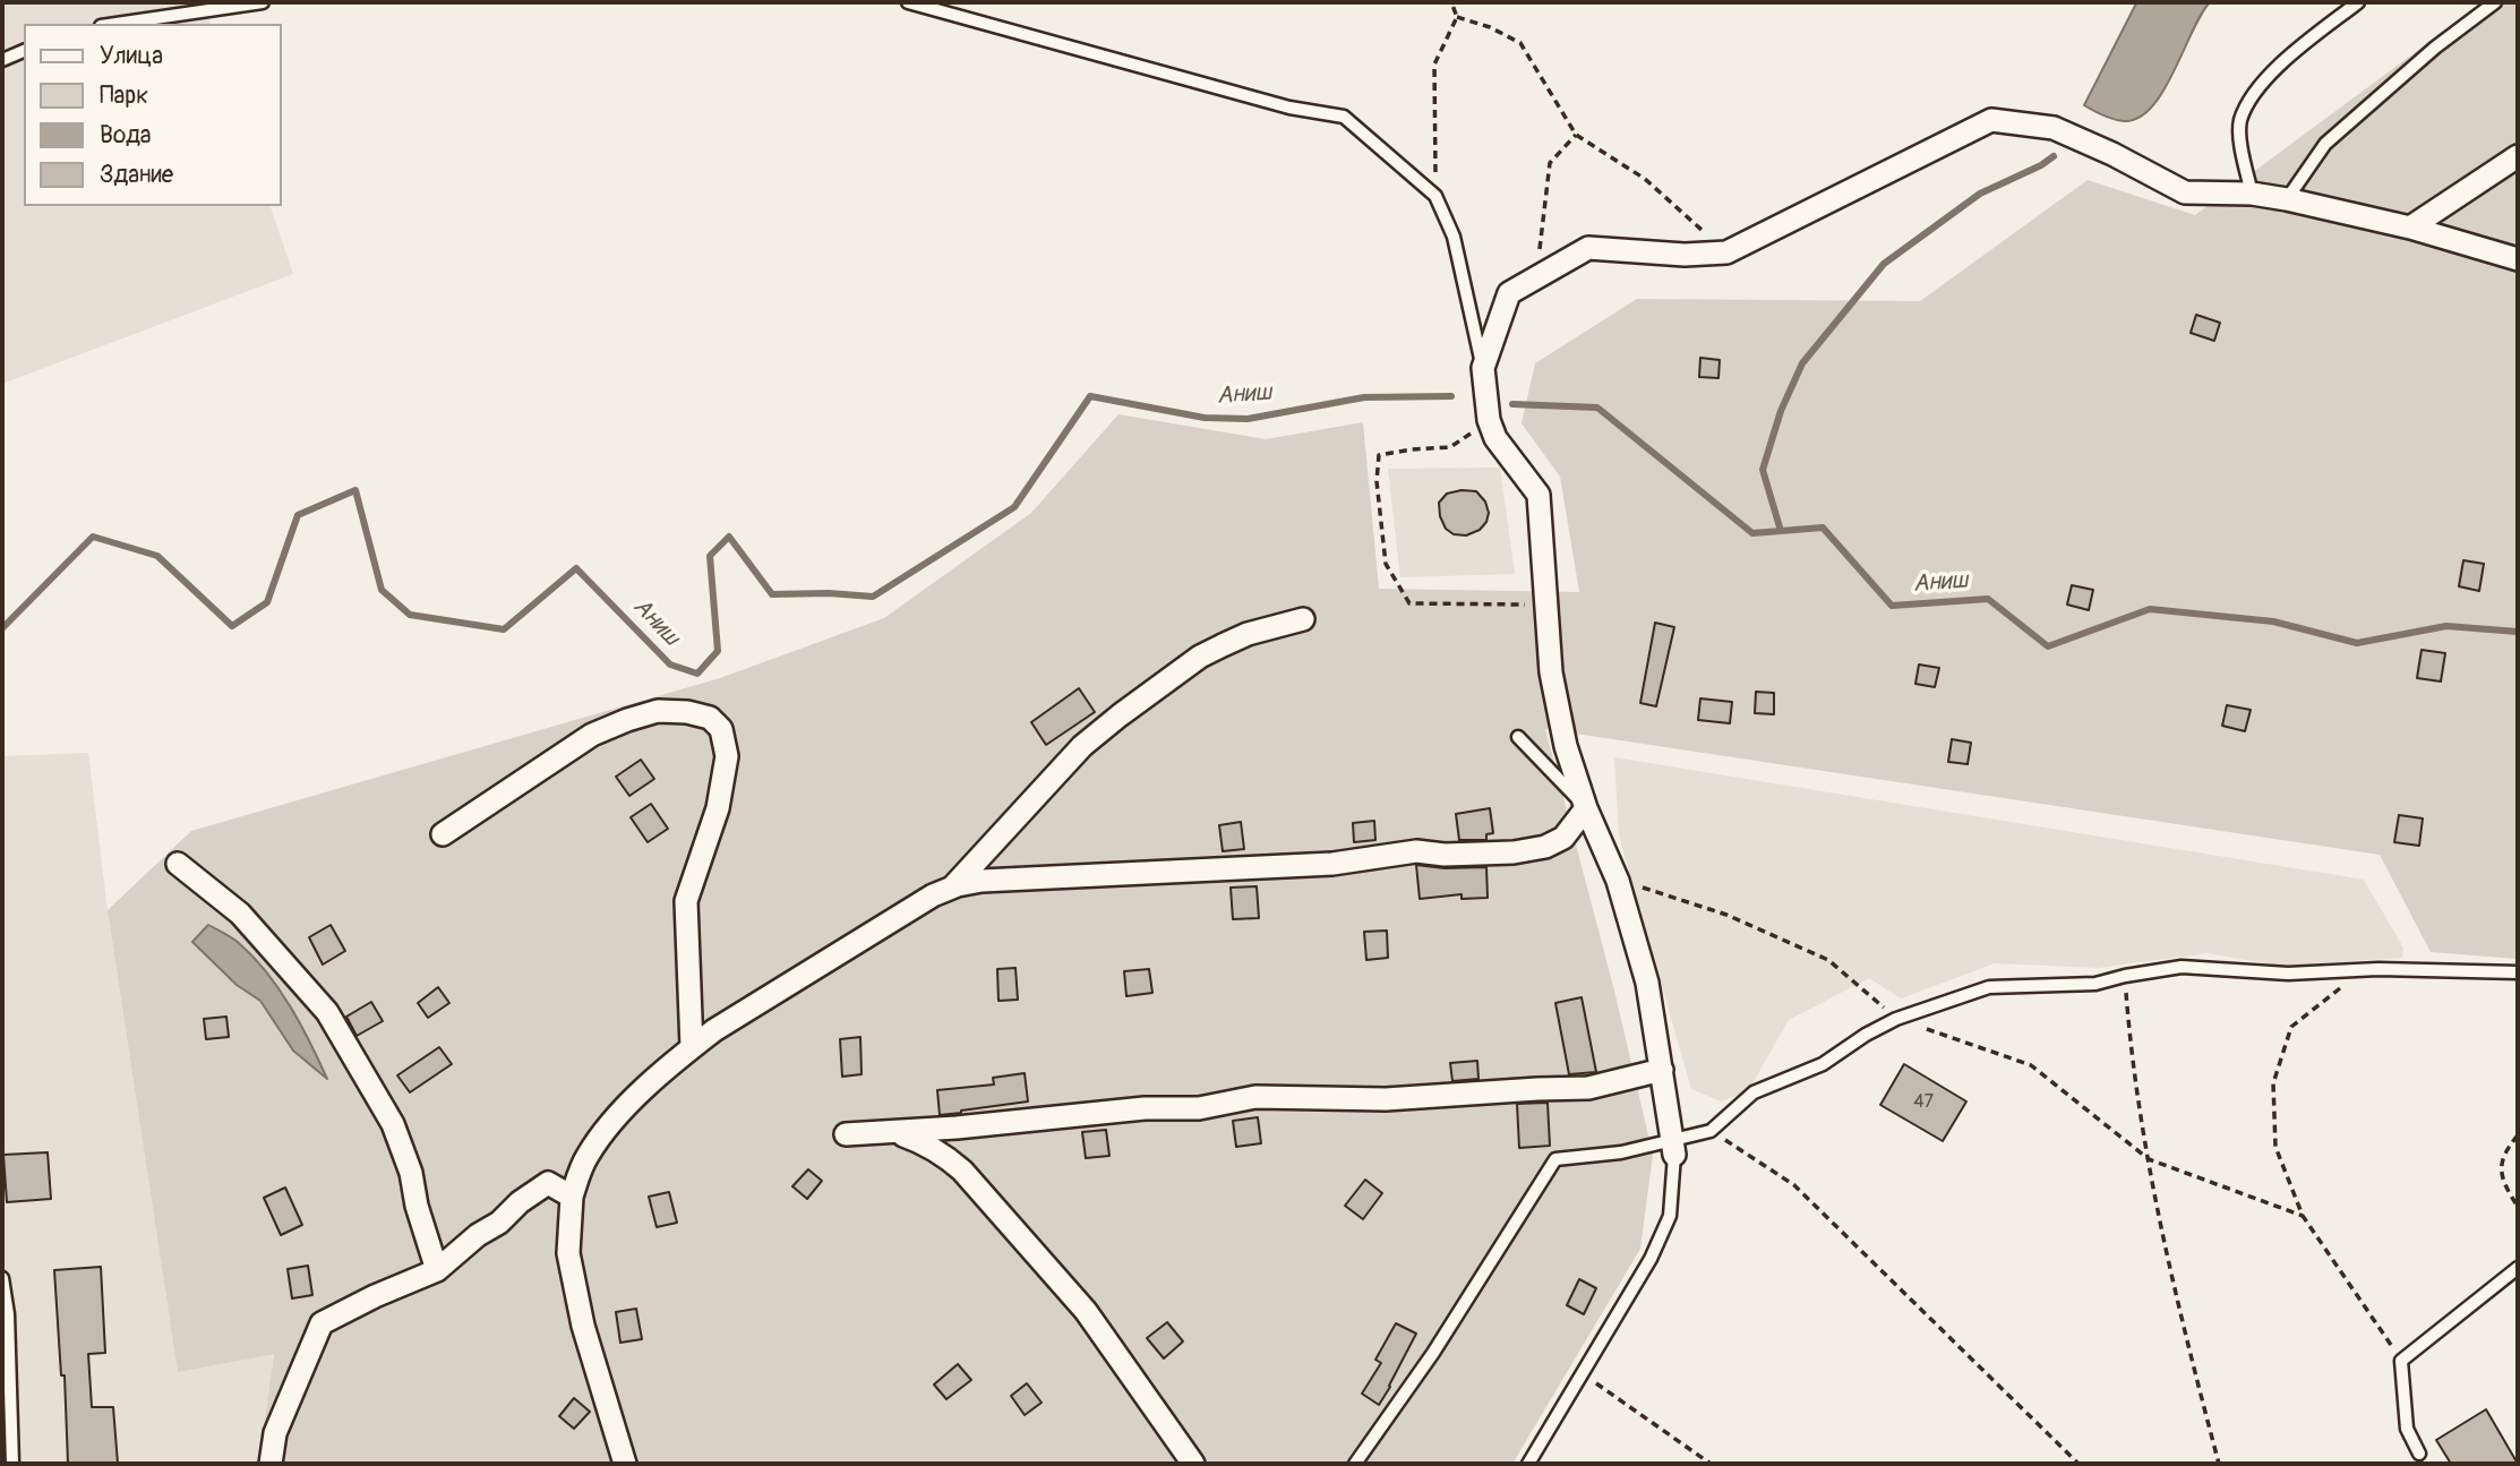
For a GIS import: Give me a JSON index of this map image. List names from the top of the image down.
{
  "water": ["Аниш"],
  "house_numbers": ["47"],
  "legend": [
    "Улица",
    "Парк",
    "Вода",
    "Здание"
  ]
}
